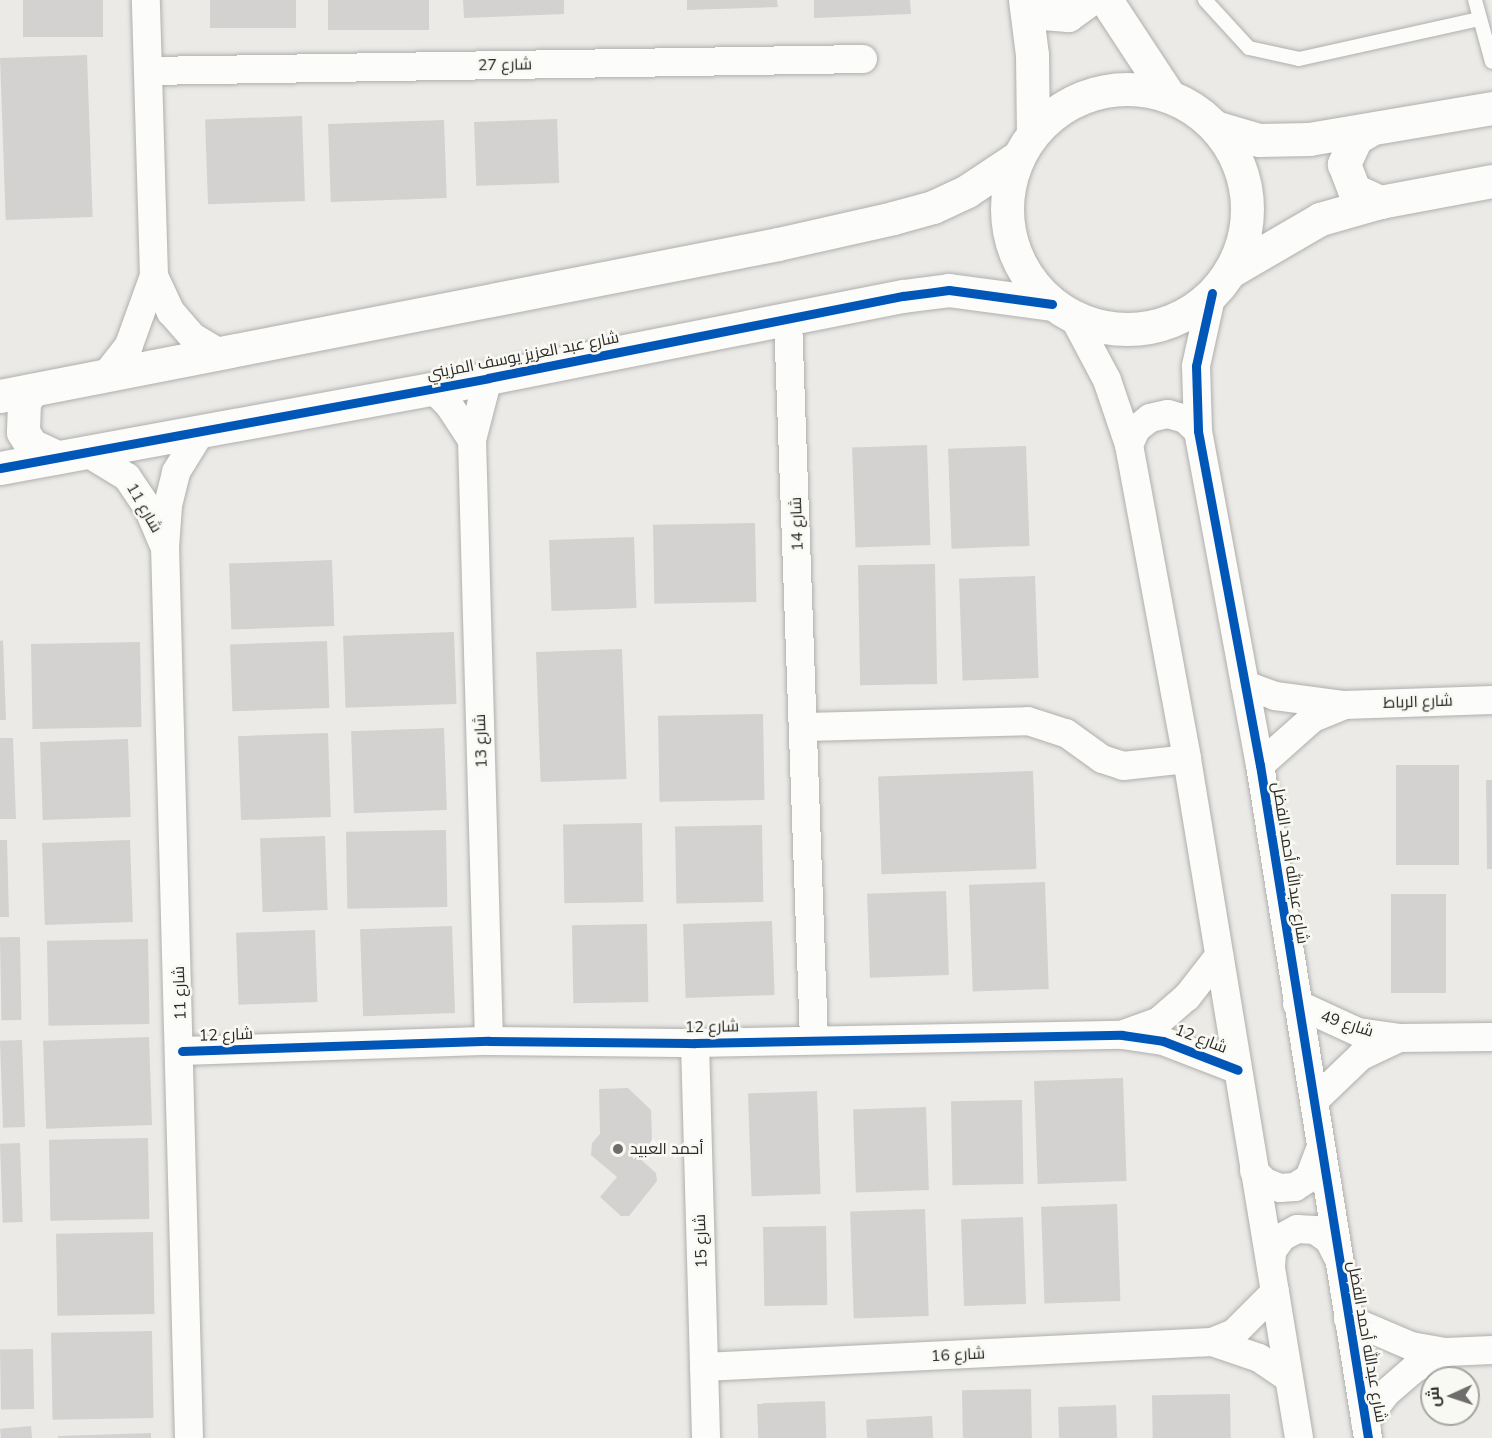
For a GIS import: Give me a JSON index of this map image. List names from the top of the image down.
{
  "streets": {
    "street": [
      "شارع 27",
      "شارع عبد العزيز يوسف المزيني",
      "شارع 11",
      "شارع 14",
      "شارع الرباط",
      "شارع 13",
      "شارع عبدالله أحمد الفضل",
      "شارع 49",
      "شارع 12",
      "شارع 15",
      "شارع 16"
    ]
  },
  "crossings": [
    ["شارع عبد العزيز يوسف المزيني", "شارع 11"],
    ["شارع عبد العزيز يوسف المزيني", "شارع 14"],
    ["شارع عبد العزيز يوسف المزيني", "شارع 13"],
    ["شارع عبد العزيز يوسف المزيني", "شارع عبدالله أحمد الفضل"],
    ["شارع 11", "شارع 12"],
    ["شارع 14", "شارع 12"],
    ["شارع الرباط", "شارع عبدالله أحمد الفضل"],
    ["شارع 13", "شارع 12"],
    ["شارع عبدالله أحمد الفضل", "شارع 49"],
    ["شارع 12", "شارع 15"],
    ["شارع 15", "شارع 16"]
  ],
  "places": ["أحمد العبيد"],
  "north": "left"
}
